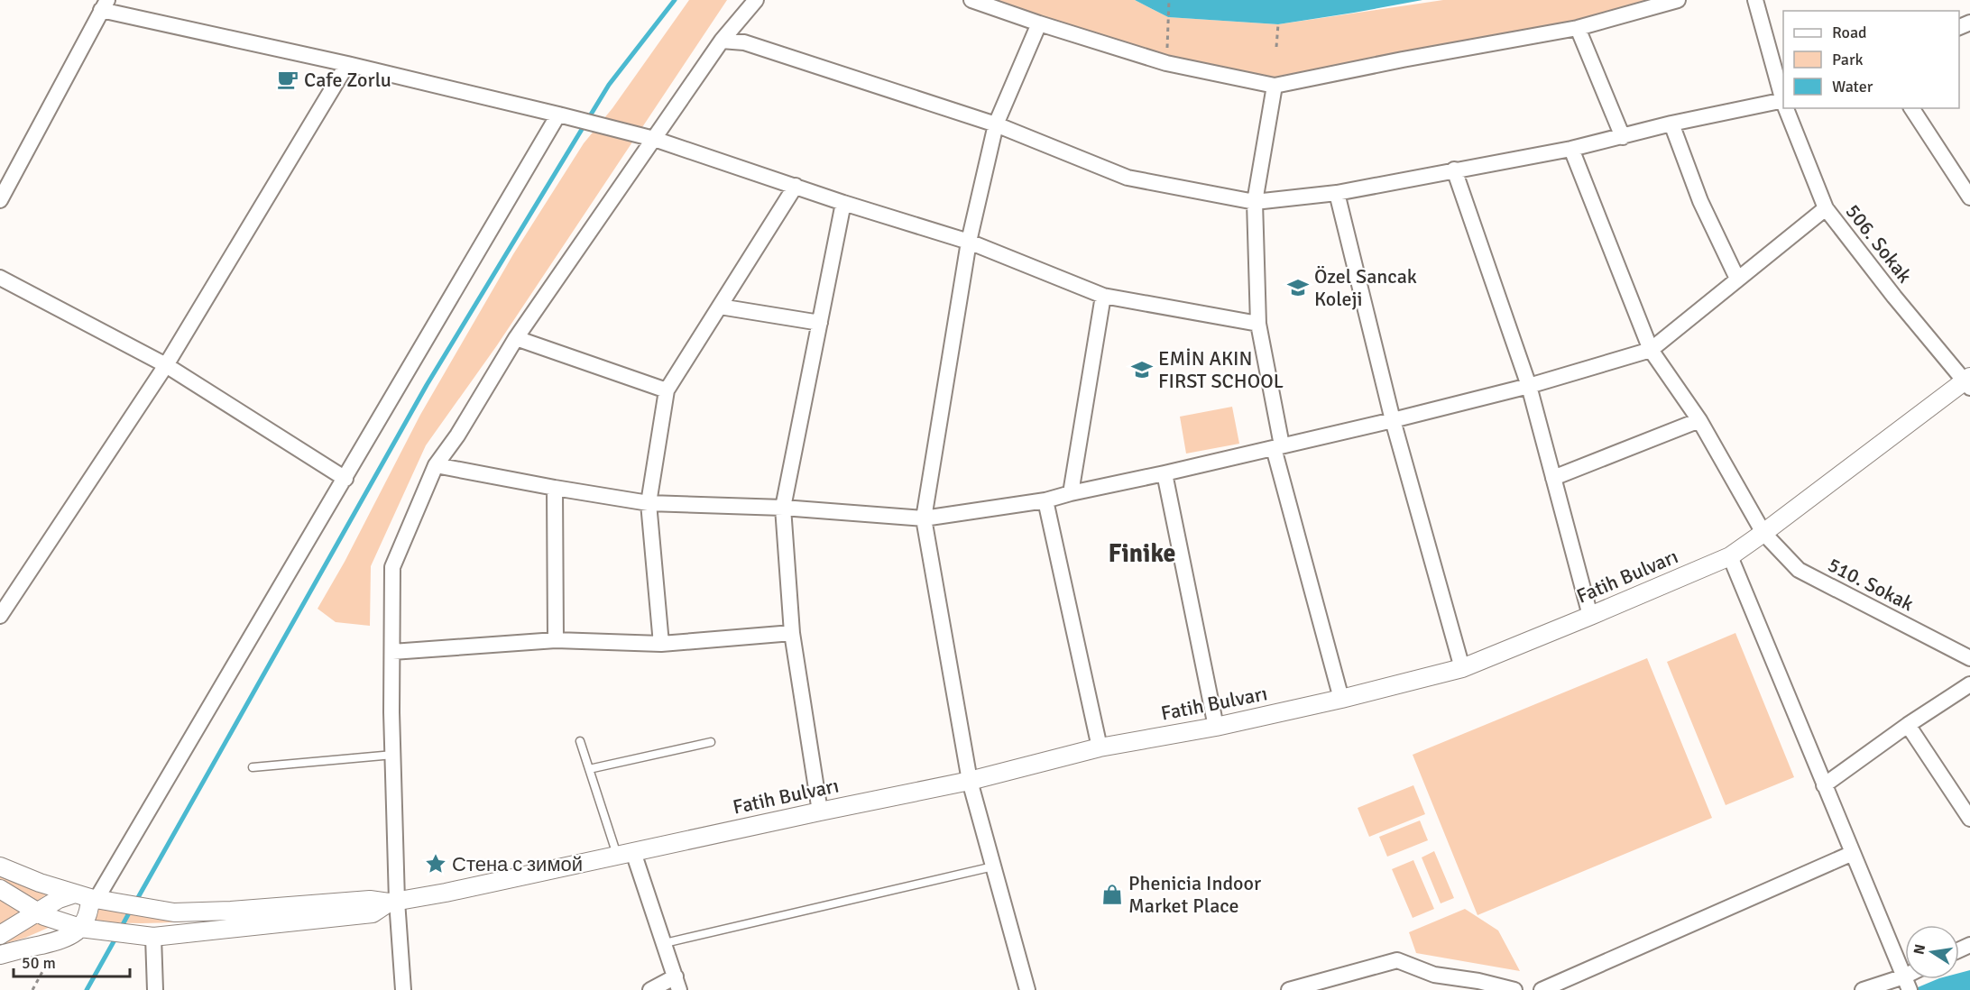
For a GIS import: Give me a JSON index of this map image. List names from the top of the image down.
{
  "streets": {
    "street": ["506. Sokak", "Fatih Bulvarı", "510. Sokak"]
  },
  "crossings": [
    ["506. Sokak", "Fatih Bulvarı"],
    ["Fatih Bulvarı", "510. Sokak"]
  ],
  "districts": ["Finike"],
  "places": {
    "cafe": ["Cafe Zorlu"],
    "school or university": ["Özel Sancak Koleji", "EMİN AKIN FIRST SCHOOL"],
    "place": ["Стена с зимой"],
    "shop": ["Phenicia Indoor Market Place"]
  },
  "legend": ["Road", "Park", "Water"],
  "scale_bar": "50 m",
  "north": "left"
}
